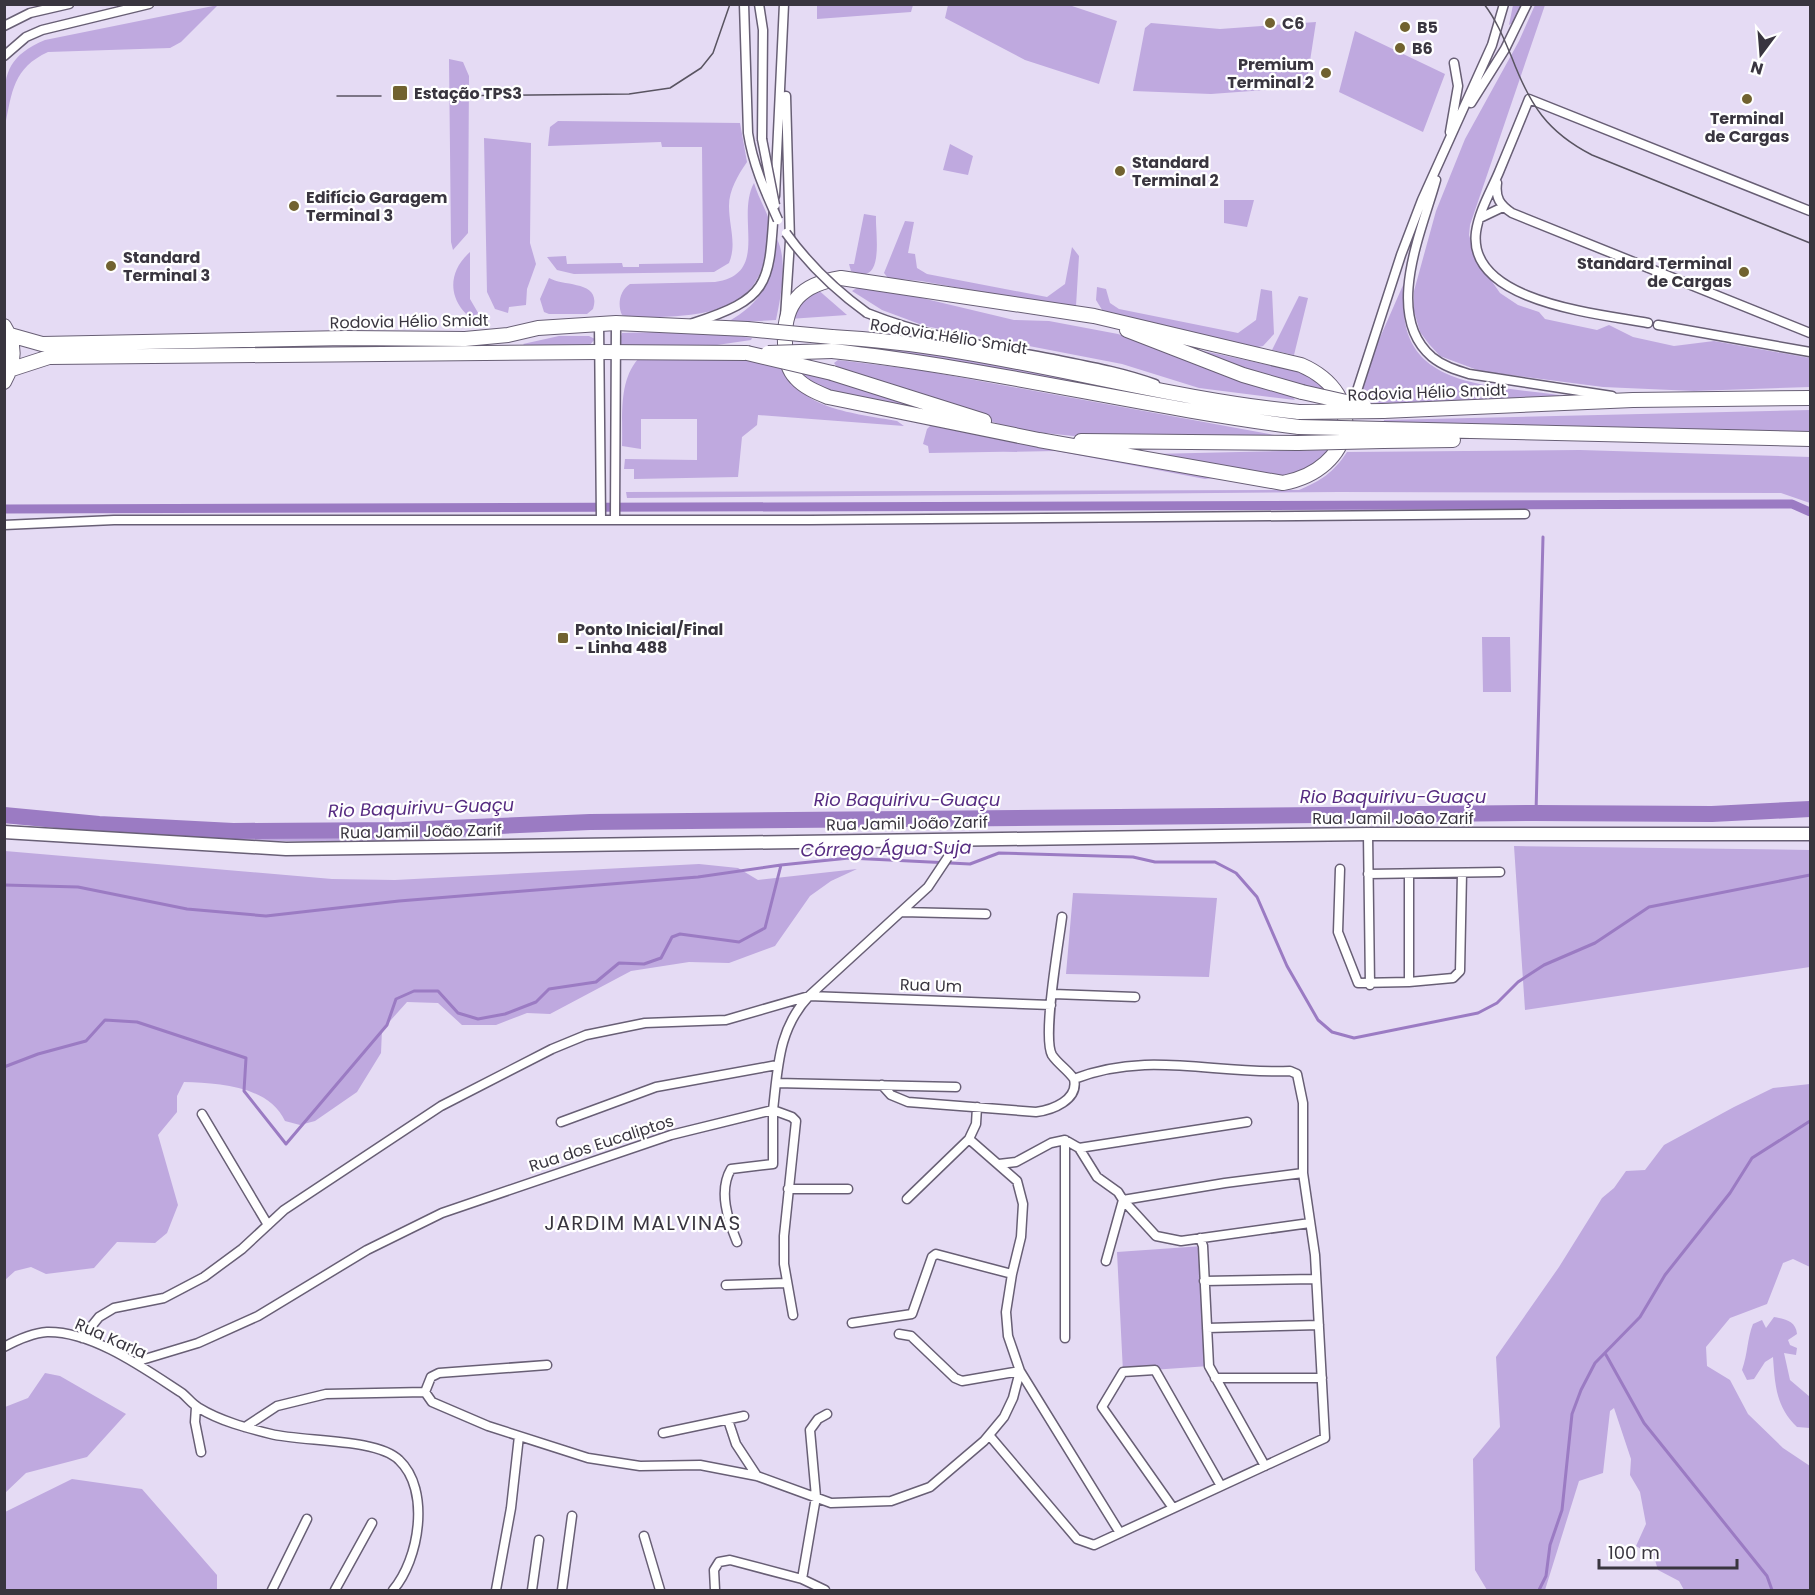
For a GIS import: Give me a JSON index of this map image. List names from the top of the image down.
{
  "streets": {
    "main road": ["Rodovia Hélio Smidt", "Rua Jamil João Zarif"],
    "street": ["Rua Um", "Rua dos Eucaliptos", "Rua Karla"]
  },
  "crossings": [
    ["Rua dos Eucaliptos", "Rua Karla"]
  ],
  "districts": ["JARDIM MALVINAS"],
  "water": ["Rio Baquirivu-Guaçu", "Córrego Água Suja"],
  "places": {
    "other": [
      "C6",
      "B5",
      "B6",
      "Premium Terminal 2",
      "Terminal de Cargas",
      "Standard Terminal 2",
      "Edifício Garagem Terminal 3",
      "Standard Terminal 3",
      "Standard Terminal de Cargas"
    ],
    "transit": ["Estação TPS3", "Ponto Inicial/Final - Linha 488"]
  },
  "scale_bar": "100 m",
  "north": "bottom"
}
